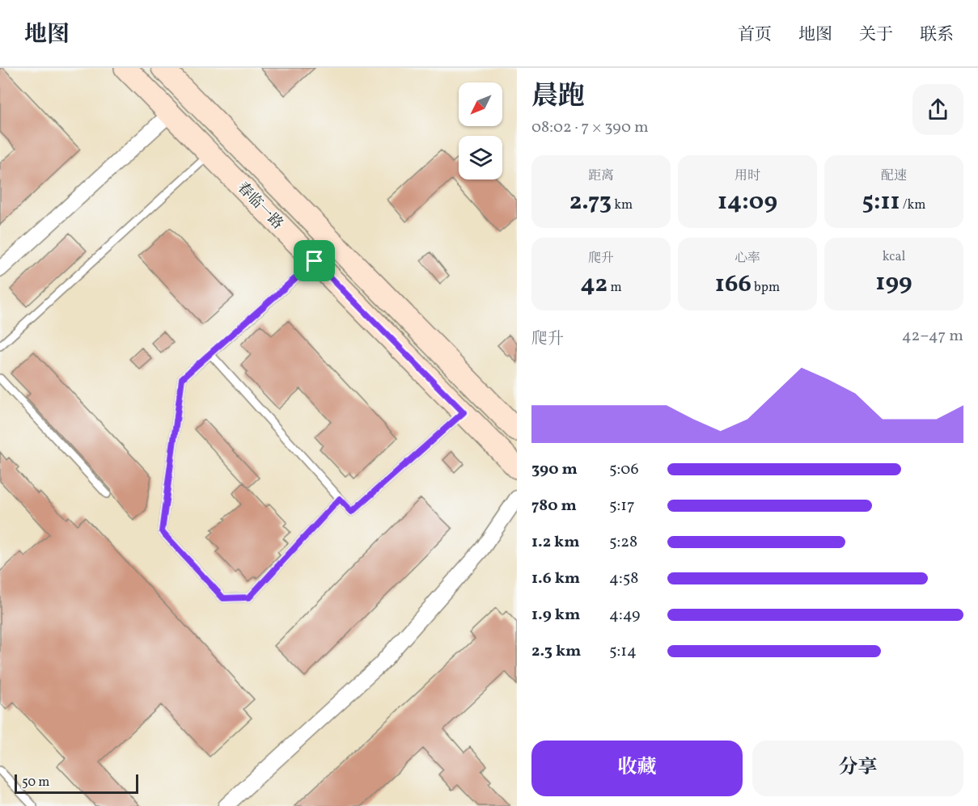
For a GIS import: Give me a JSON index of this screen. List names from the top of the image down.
{
  "streets": {
    "main road": ["春临一路"]
  },
  "scale_bar": "50 m",
  "north": "bottom left",
  "page": {
    "header": "地图",
    "nav": [
      "首页",
      "地图",
      "关于",
      "联系"
    ],
    "heading": ["晨跑", "08:02 · 7 × 390 m"],
    "stats": [
      ["距离", "2.73 km"],
      ["用时", "14:09"],
      ["配速", "5:11 /km"],
      ["爬升", "42 m"],
      ["心率", "166 bpm"],
      ["kcal", "199"]
    ],
    "chart": ["爬升", "42–47 m"],
    "list": [
      {
        "name": "390 m",
        "note": "5:06"
      },
      {
        "name": "780 m",
        "note": "5:17"
      },
      {
        "name": "1.2 km",
        "note": "5:28"
      },
      {
        "name": "1.6 km",
        "note": "4:58"
      },
      {
        "name": "1.9 km",
        "note": "4:49"
      },
      {
        "name": "2.3 km",
        "note": "5:14"
      }
    ],
    "buttons": ["收藏", "分享"],
    "scale": "50 m"
  }
}
